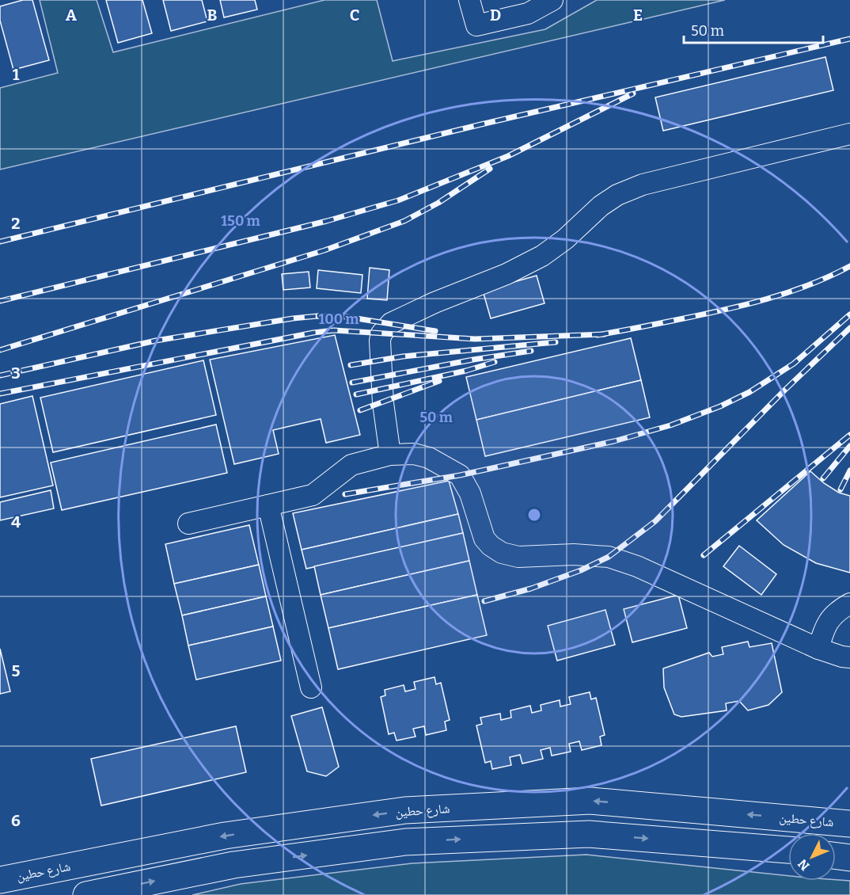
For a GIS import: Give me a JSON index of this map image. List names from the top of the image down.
{
  "streets": {
    "main road": ["شارع حطين"]
  },
  "scale_bar": "50 m",
  "north": "bottom left",
  "grid": {
    "columns": [
      "A",
      "B",
      "C",
      "D",
      "E"
    ],
    "rows": [
      "1",
      "2",
      "3",
      "4",
      "5",
      "6"
    ]
  },
  "rings": ["150 m", "100 m", "50 m"]
}
